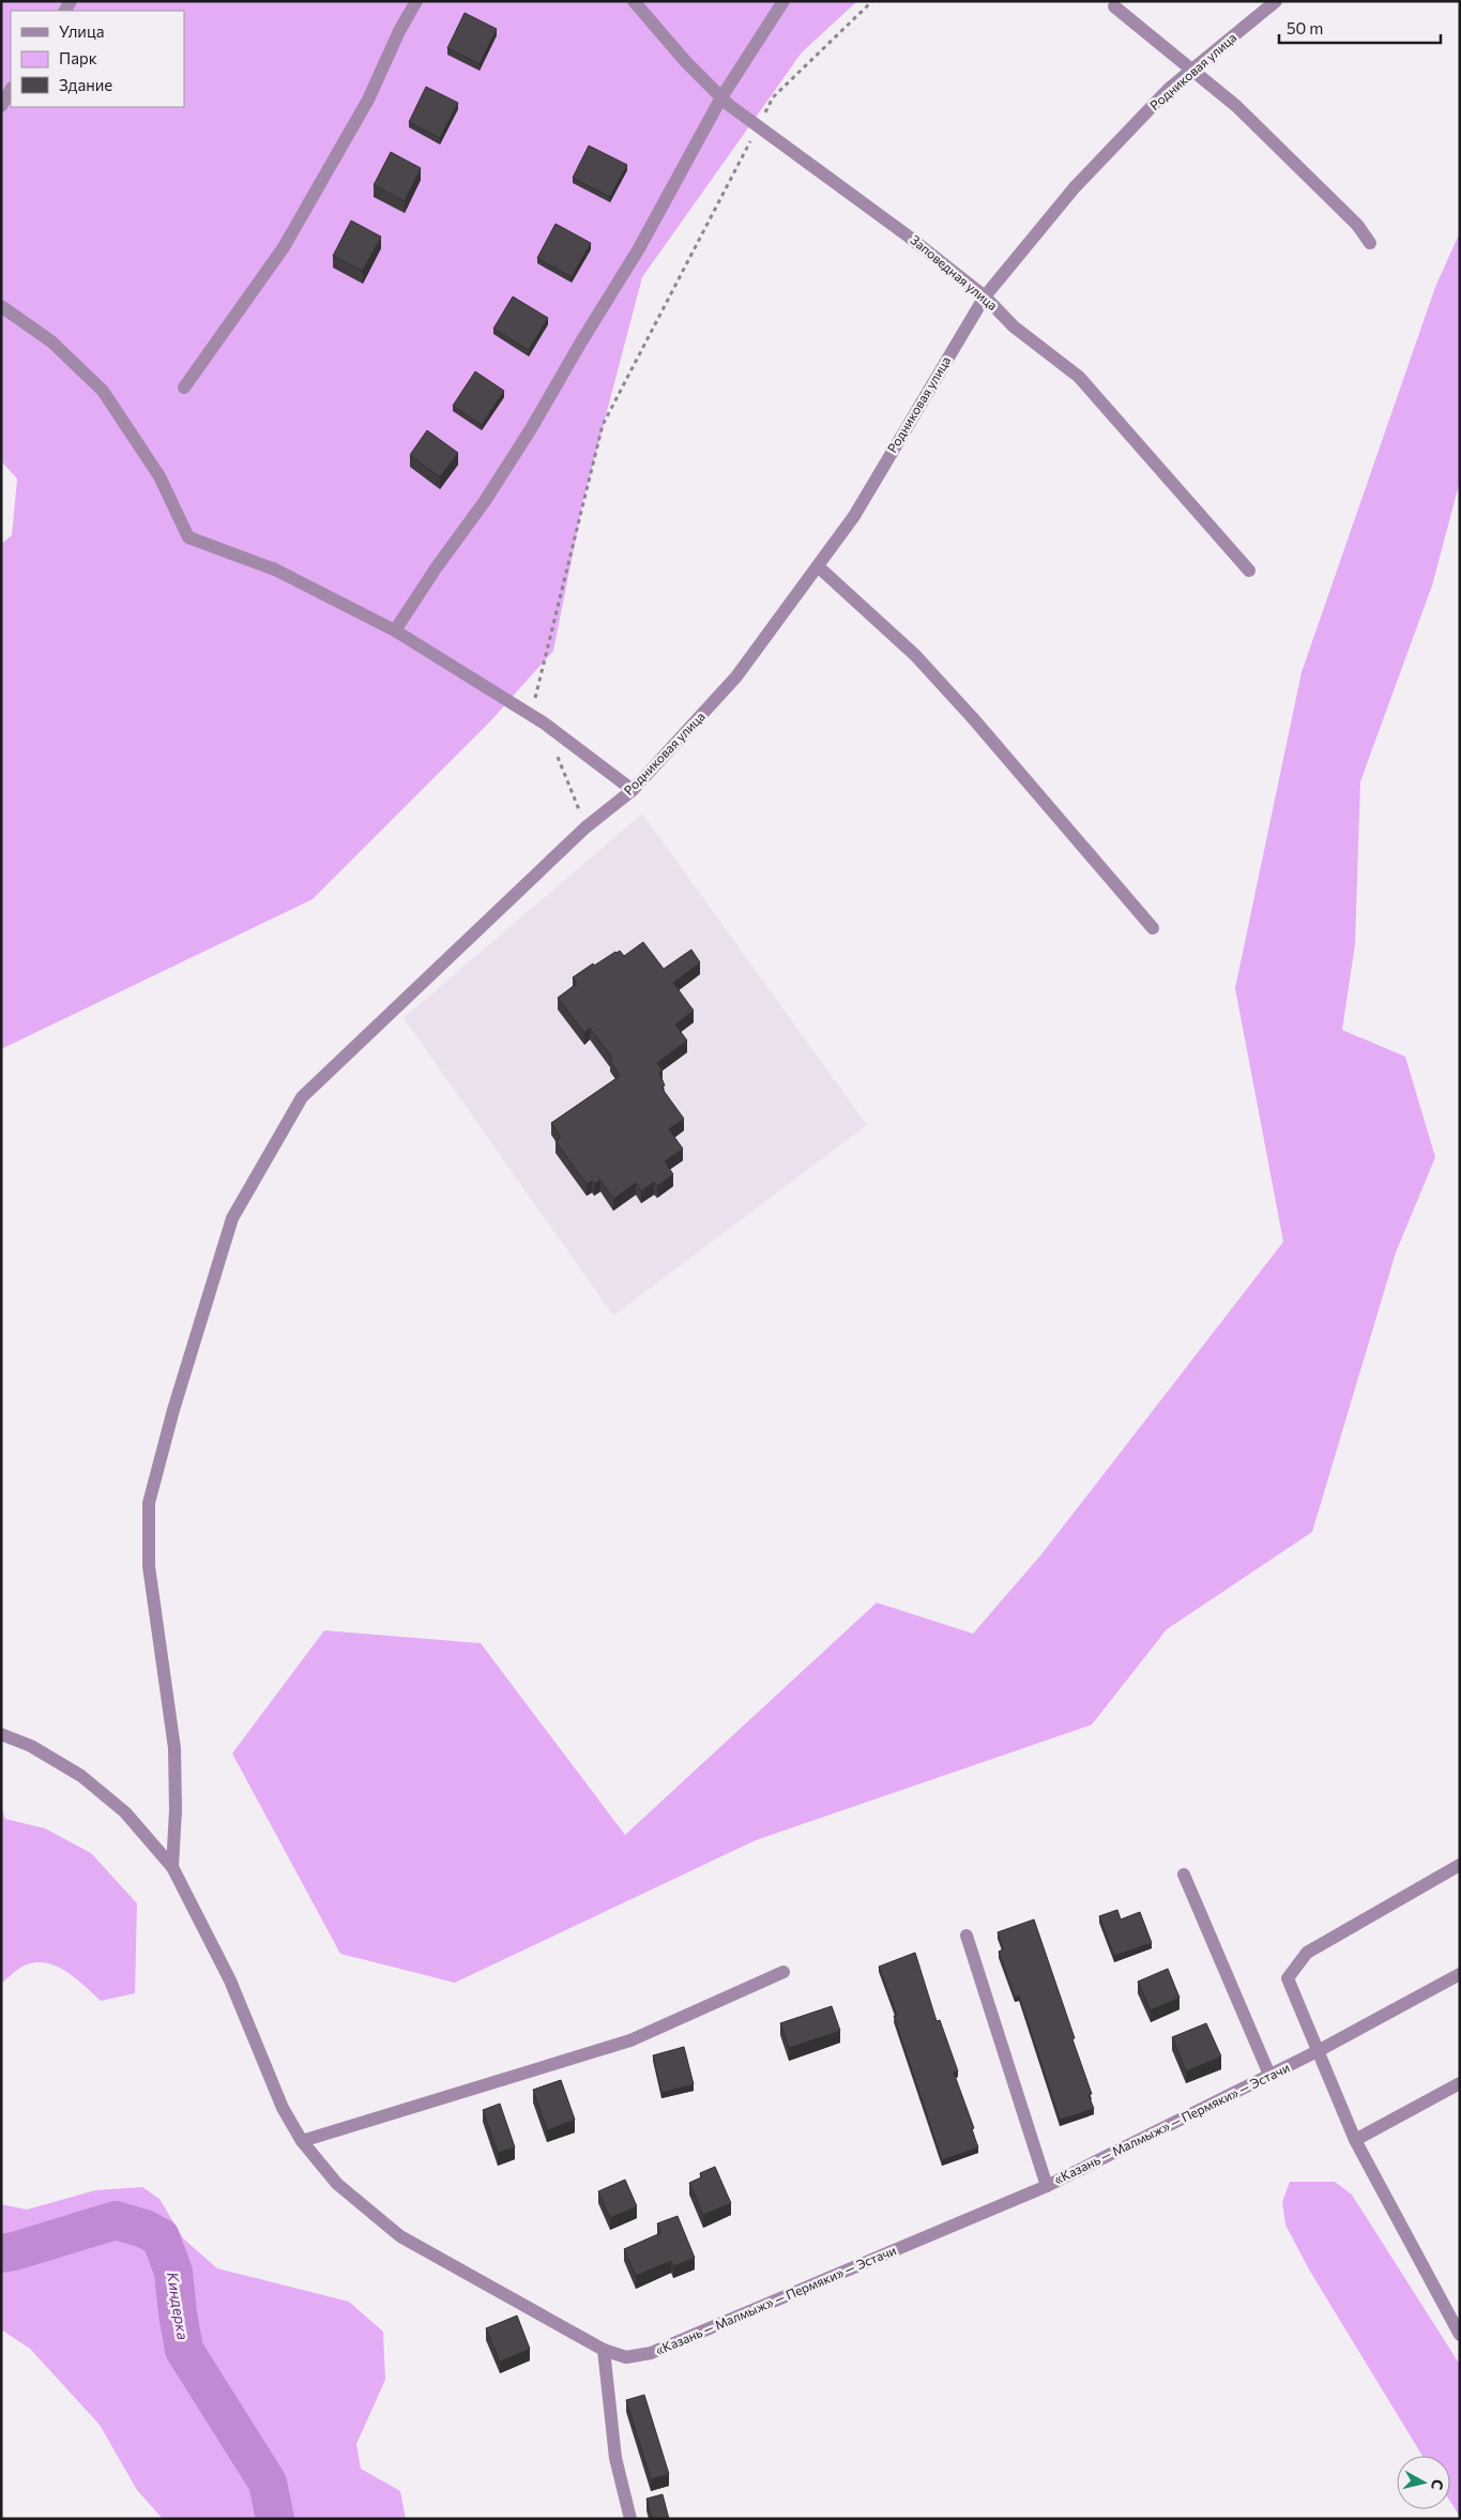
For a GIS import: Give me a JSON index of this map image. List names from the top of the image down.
{
  "streets": {
    "street": ["Родниковая улица", "Заповедная улица", "«Казань — Малмыж» — Пермяки» — Эстачи"]
  },
  "crossings": [
    ["Родниковая улица", "Заповедная улица"],
    ["Родниковая улица", "«Казань — Малмыж» — Пермяки» — Эстачи"]
  ],
  "water": ["Киндерка"],
  "legend": ["Улица", "Парк", "Здание"],
  "scale_bar": "50 m",
  "north": "right"
}
